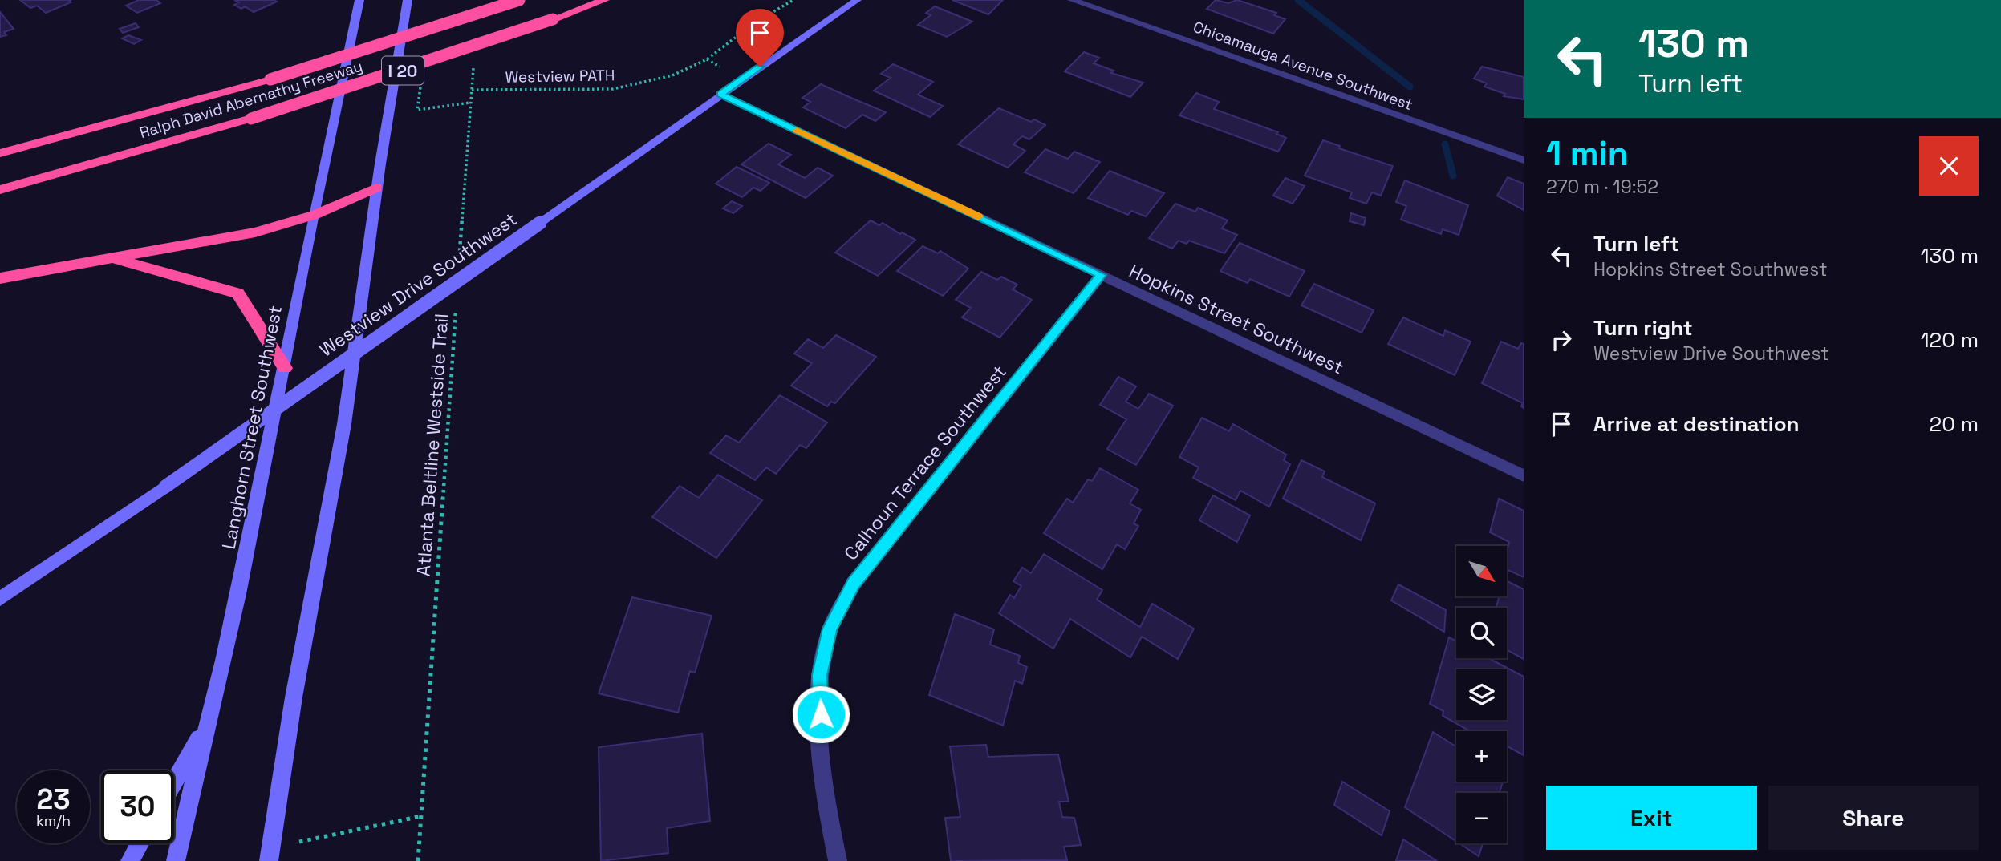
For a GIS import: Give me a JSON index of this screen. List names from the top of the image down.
{
  "streets": {
    "highway": ["I 20", "Ralph David Abernathy Freeway"],
    "street": [
      "Chicamauga Avenue Southwest",
      "Westview Drive Southwest",
      "Hopkins Street Southwest",
      "Langhorn Street Southwest",
      "Calhoun Terrace Southwest"
    ],
    "path": ["Westview PATH", "Atlanta Beltline Westside Trail"]
  },
  "crossings": [
    ["Westview Drive Southwest", "Hopkins Street Southwest"],
    ["Hopkins Street Southwest", "Calhoun Terrace Southwest"]
  ],
  "north": "bottom right",
  "page": {
    "turn": ["130 m", "Turn left"],
    "heading": ["1 min", "270 m · 19:52"],
    "list": [
      {
        "name": "Turn left",
        "note": "Hopkins Street Southwest",
        "value": "130 m"
      },
      {
        "name": "Turn right",
        "note": "Westview Drive Southwest",
        "value": "120 m"
      },
      {
        "name": "Arrive at destination",
        "value": "20 m"
      }
    ],
    "map_buttons": ["+", "−"],
    "speed": "23 km/h",
    "limit": "30",
    "buttons": ["Exit", "Share"]
  }
}
